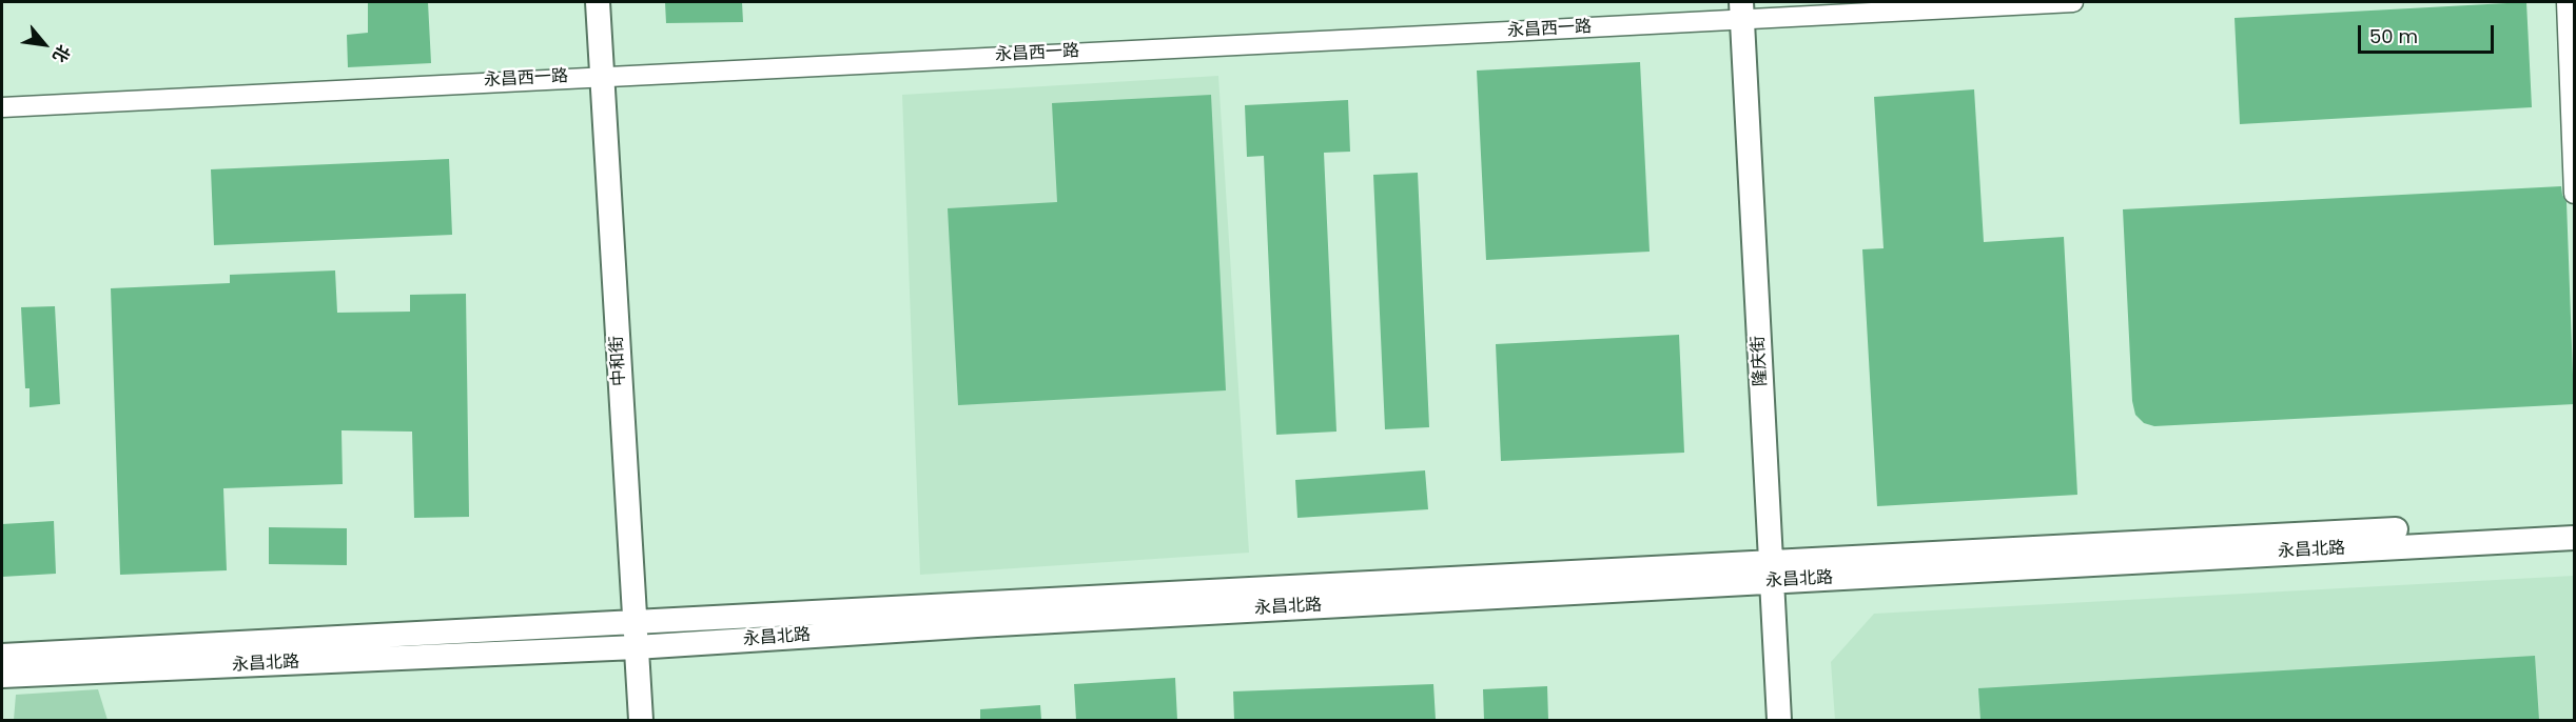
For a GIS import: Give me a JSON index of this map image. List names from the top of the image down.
{
  "streets": {
    "street": [
      "永昌西一路",
      "中和街",
      "隆庆街",
      "永昌北路"
    ]
  },
  "crossings": [
    ["永昌西一路", "中和街"],
    ["永昌西一路", "隆庆街"],
    ["中和街", "永昌北路"],
    ["隆庆街", "永昌北路"]
  ],
  "scale_bar": "50 m",
  "north": "bottom right"
}
